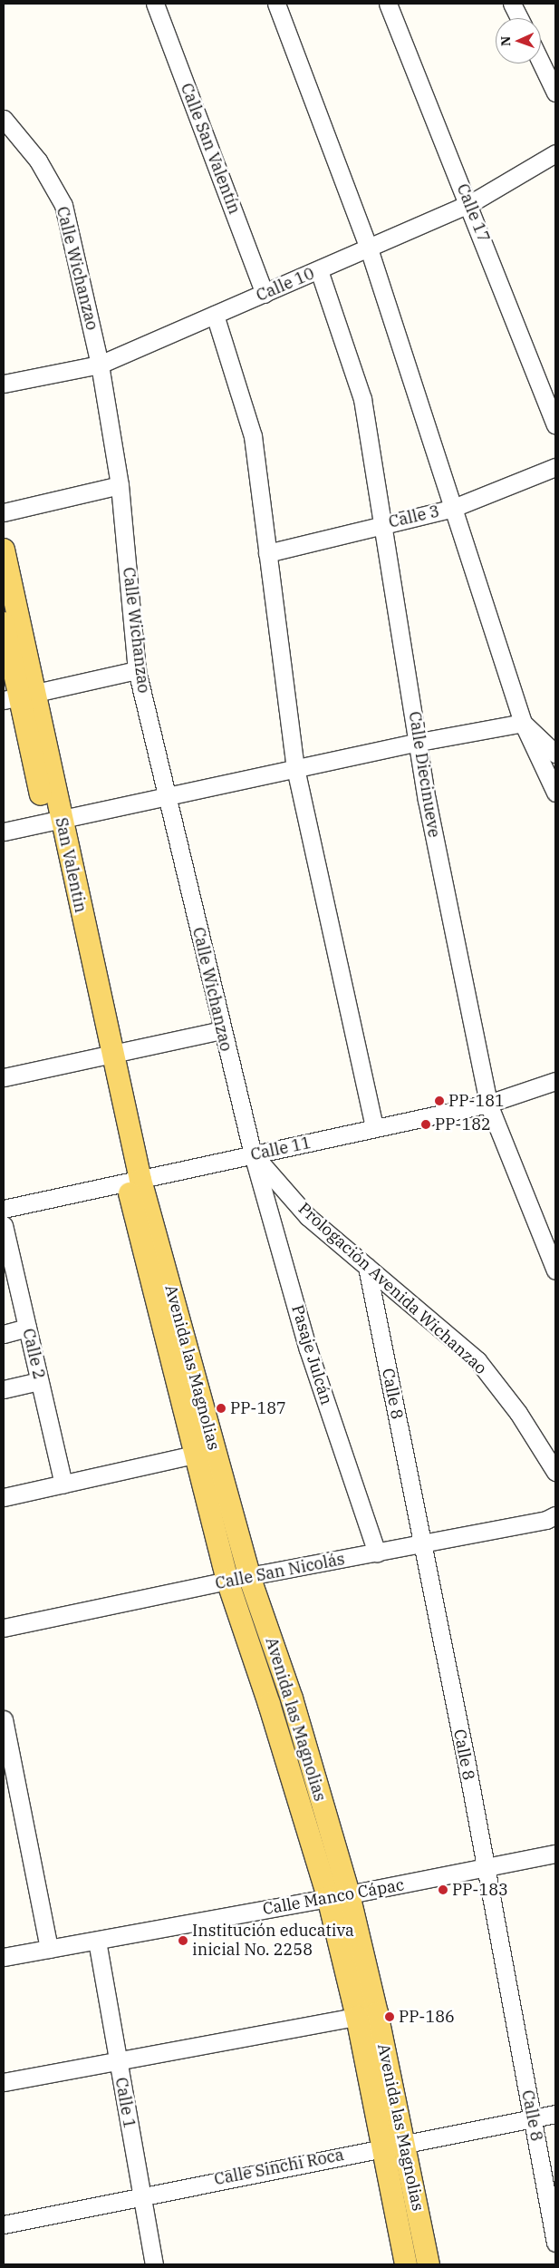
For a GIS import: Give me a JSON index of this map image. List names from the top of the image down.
{
  "streets": {
    "main road": ["San Valentin", "Avenida las Magnolias"],
    "street": [
      "Calle San Valentín",
      "Calle 17",
      "Calle Wichanzao",
      "Calle 10",
      "Calle 3",
      "Calle Diecinueve",
      "Calle 11",
      "Prologación Avenida Wichanzao",
      "Calle 2",
      "Pasaje Julcán",
      "Calle 8",
      "Calle San Nicolás",
      "Calle Manco Cápac",
      "Calle 1",
      "Calle Sinchi Roca"
    ]
  },
  "crossings": [
    ["Calle San Valentín", "Calle 10"],
    ["Calle 17", "Calle 10"],
    ["Calle Wichanzao", "Calle 10"],
    ["Calle Wichanzao", "Calle 11"],
    ["Calle Wichanzao", "Prologación Avenida Wichanzao"],
    ["Calle Wichanzao", "Pasaje Julcán"],
    ["Calle 10", "Calle Diecinueve"],
    ["Calle 3", "Calle Diecinueve"],
    ["Calle Diecinueve", "Calle 11"],
    ["San Valentin", "Calle 11"],
    ["San Valentin", "Avenida las Magnolias"],
    ["Calle 11", "Prologación Avenida Wichanzao"],
    ["Calle 11", "Pasaje Julcán"],
    ["Calle 11", "Avenida las Magnolias"],
    ["Prologación Avenida Wichanzao", "Pasaje Julcán"],
    ["Prologación Avenida Wichanzao", "Calle 8"],
    ["Pasaje Julcán", "Calle San Nicolás"],
    ["Avenida las Magnolias", "Calle San Nicolás"],
    ["Avenida las Magnolias", "Calle Manco Cápac"],
    ["Avenida las Magnolias", "Calle Sinchi Roca"],
    ["Calle 8", "Calle San Nicolás"],
    ["Calle 8", "Calle Manco Cápac"],
    ["Calle 8", "Calle Sinchi Roca"],
    ["Calle Manco Cápac", "Calle 1"],
    ["Calle 1", "Calle Sinchi Roca"]
  ],
  "places": [
    "PP-181",
    "PP-182",
    "PP-187",
    "PP-183",
    "Institución educativa inicial No. 2258",
    "PP-186"
  ],
  "north": "left"
}
